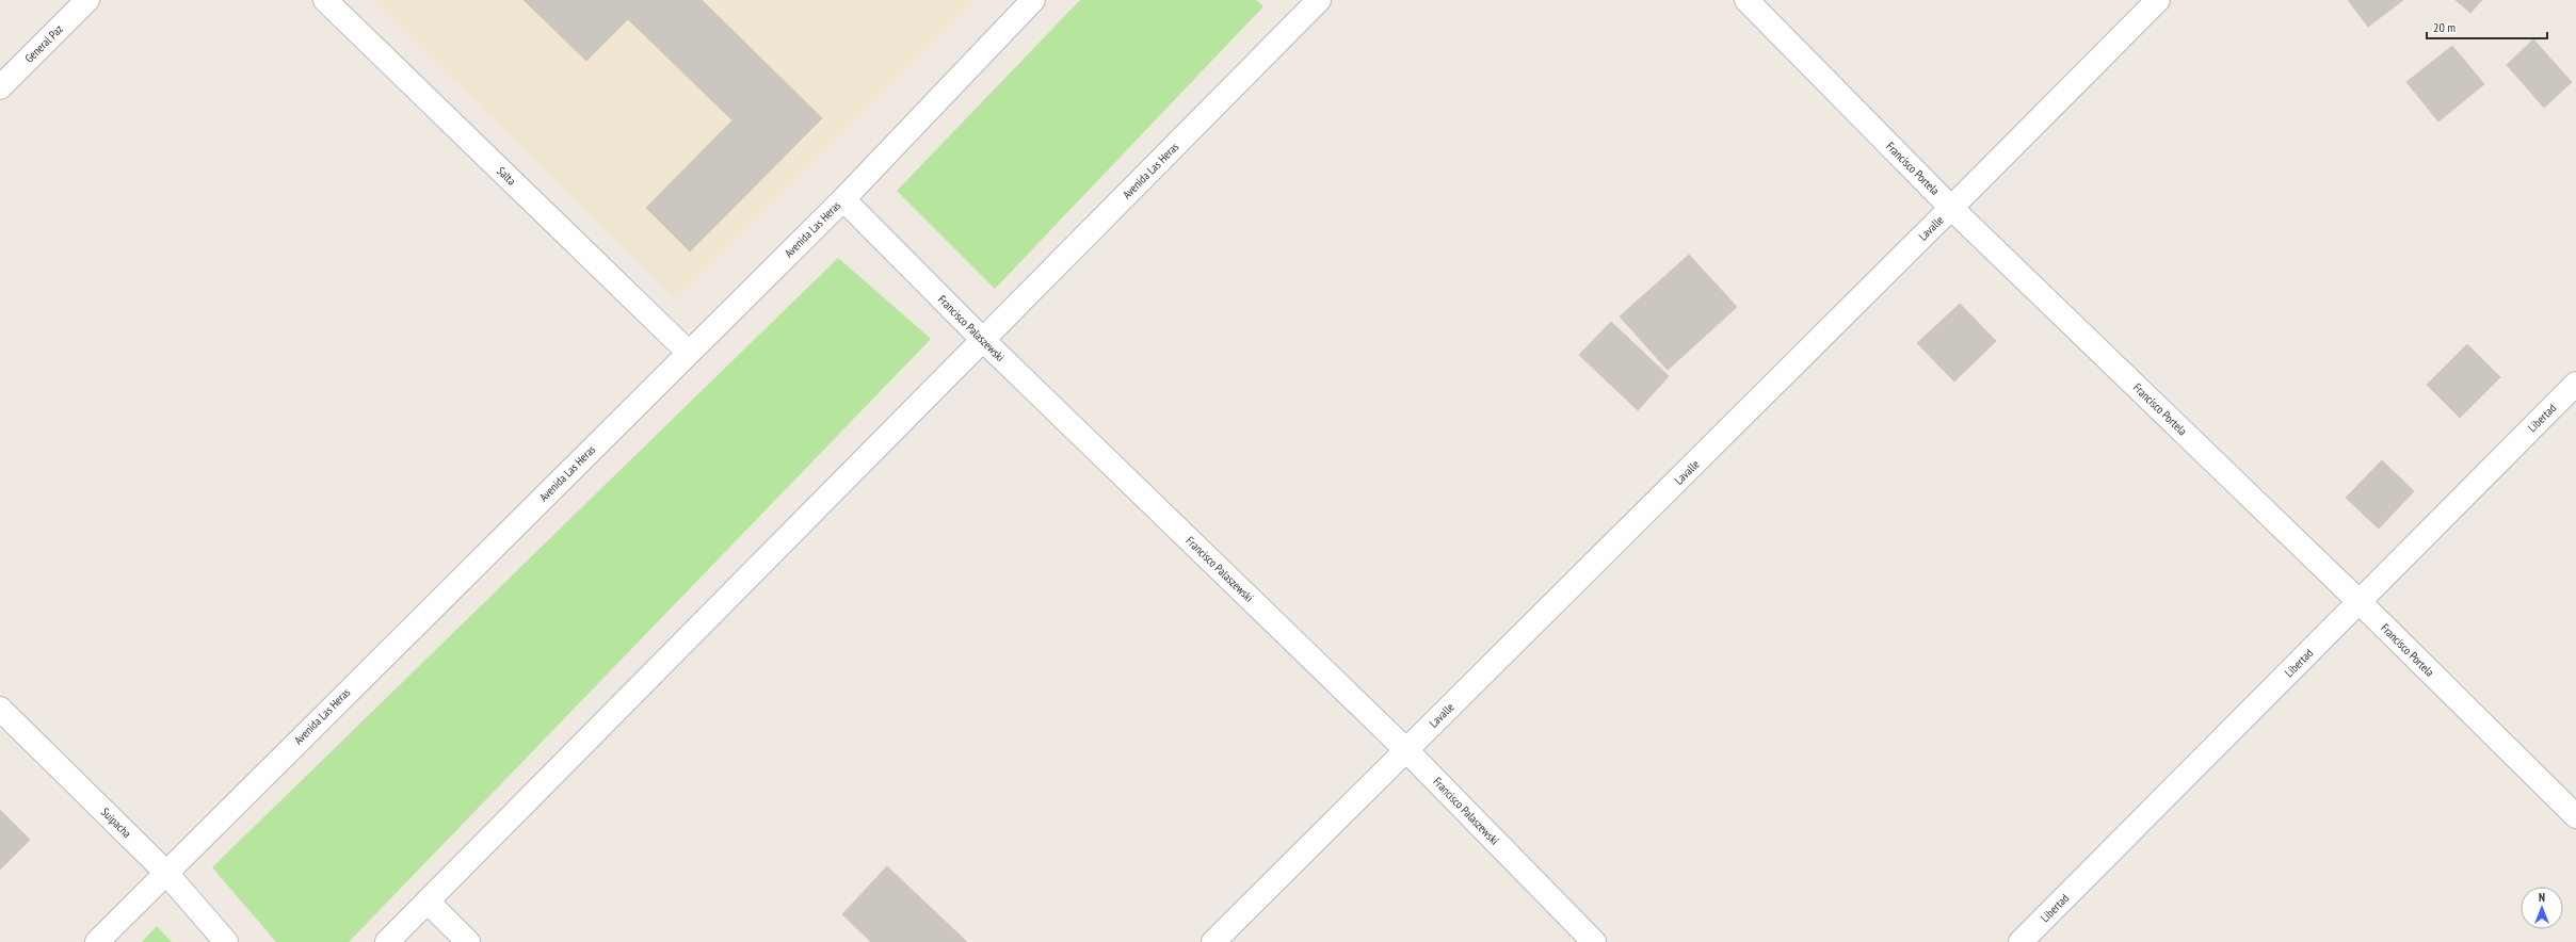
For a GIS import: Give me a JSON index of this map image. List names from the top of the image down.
{
  "streets": {
    "street": [
      "General Paz",
      "Francisco Portela",
      "Avenida Las Heras",
      "Salta",
      "Lavalle",
      "Francisco Palaszewski",
      "Libertad",
      "Suipacha"
    ]
  },
  "crossings": [
    ["Francisco Portela", "Lavalle"],
    ["Francisco Portela", "Libertad"],
    ["Avenida Las Heras", "Salta"],
    ["Avenida Las Heras", "Francisco Palaszewski"],
    ["Avenida Las Heras", "Suipacha"],
    ["Lavalle", "Francisco Palaszewski"]
  ],
  "scale_bar": "20 m",
  "north": "top"
}
